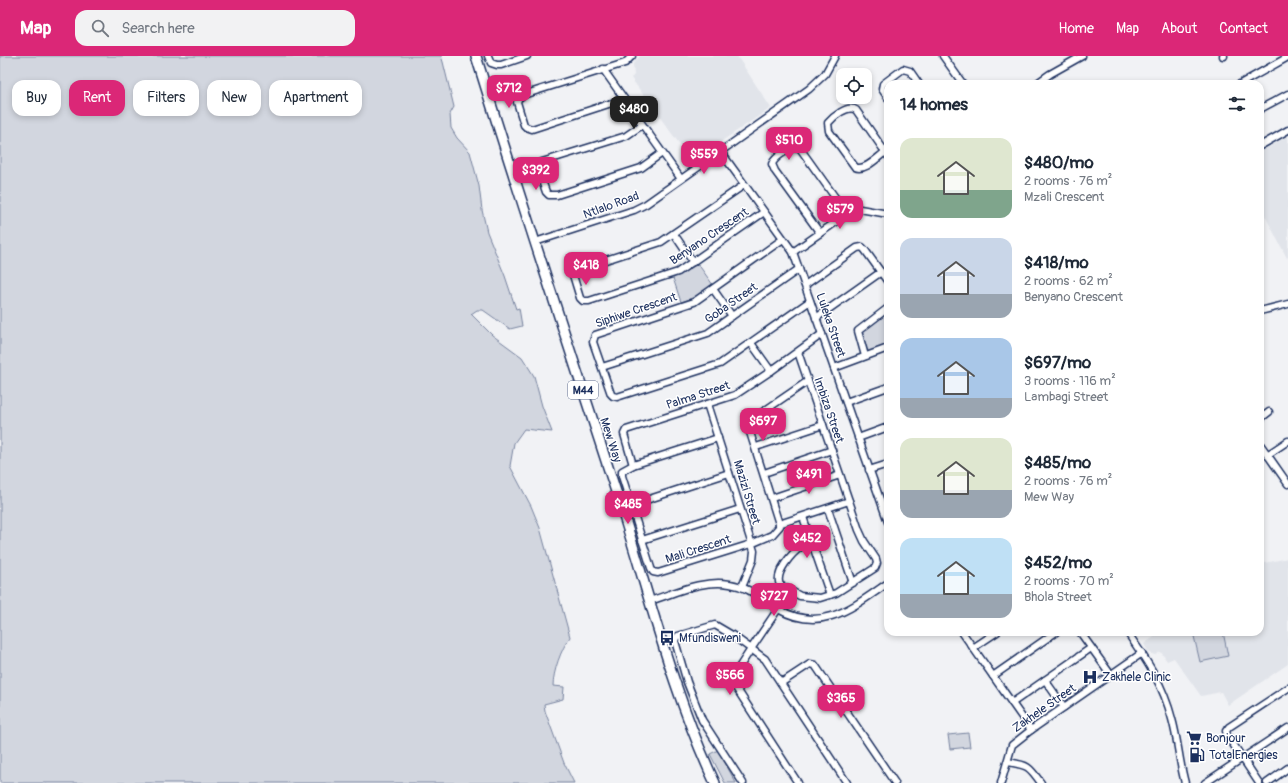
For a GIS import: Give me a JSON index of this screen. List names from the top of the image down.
{
  "streets": {
    "main road": ["M44", "Mew Way"],
    "street": [
      "Ntlalo Road",
      "Benyano Crescent",
      "Goba Street",
      "Siphiwe Crescent",
      "Luleka Street",
      "Palma Street",
      "Imbiza Street",
      "Mazizi Street",
      "Mali Crescent",
      "Zakhele Street"
    ]
  },
  "crossings": [
    ["Ntlalo Road", "Luleka Street"],
    ["Ntlalo Road", "Mew Way"],
    ["Benyano Crescent", "Luleka Street"],
    ["Goba Street", "Siphiwe Crescent"],
    ["Goba Street", "Luleka Street"],
    ["Siphiwe Crescent", "Luleka Street"],
    ["Luleka Street", "Palma Street"],
    ["Palma Street", "Imbiza Street"],
    ["Palma Street", "Mazizi Street"],
    ["Palma Street", "Mali Crescent"],
    ["Mazizi Street", "Mali Crescent"]
  ],
  "places": {
    "bus stop": ["Mfundisweni"],
    "hospital": ["Zakhele Clinic"],
    "supermarket": ["Bonjour"],
    "fuel station": ["TotalEnergies"]
  },
  "page": {
    "header": "Map",
    "search": "Search here",
    "nav": [
      "Home",
      "Map",
      "About",
      "Contact"
    ],
    "price": [
      "$712",
      "$480",
      "$510",
      "$559",
      "$392",
      "$579",
      "$418",
      "$697",
      "$491",
      "$485",
      "$452",
      "$727",
      "$566",
      "$365"
    ],
    "chip": [
      "Buy",
      "Rent",
      "Filters",
      "New",
      "Apartment"
    ],
    "heading": "14 homes",
    "list": [
      {
        "name": "$480/mo",
        "note": "2 rooms · 76 m² · Mzali Crescent"
      },
      {
        "name": "$418/mo",
        "note": "2 rooms · 62 m² · Benyano Crescent"
      },
      {
        "name": "$697/mo",
        "note": "3 rooms · 116 m² · Lambagi Street"
      },
      {
        "name": "$485/mo",
        "note": "2 rooms · 76 m² · Mew Way"
      },
      {
        "name": "$452/mo",
        "note": "2 rooms · 70 m² · Bhola Street"
      }
    ]
  }
}
